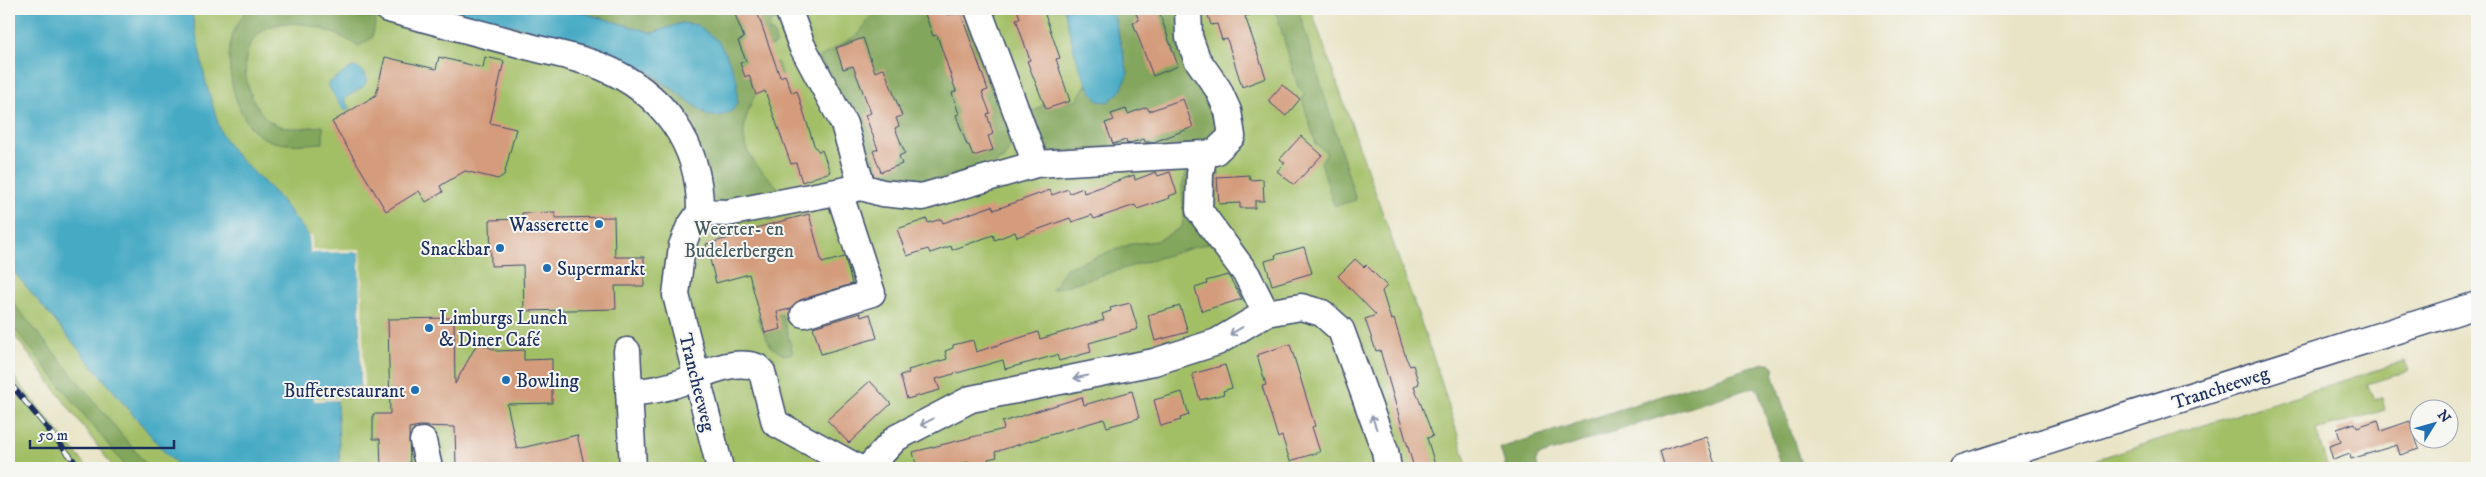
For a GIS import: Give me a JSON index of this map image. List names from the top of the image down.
{
  "streets": {
    "street": ["Trancheeweg"]
  },
  "parks": ["Weerter- en Budelerbergen"],
  "places": [
    "Wasserette",
    "Snackbar",
    "Supermarkt",
    "Limburgs Lunch & Diner Café",
    "Bowling",
    "Buffetrestaurant"
  ],
  "scale_bar": "50 m",
  "north": "top right"
}
